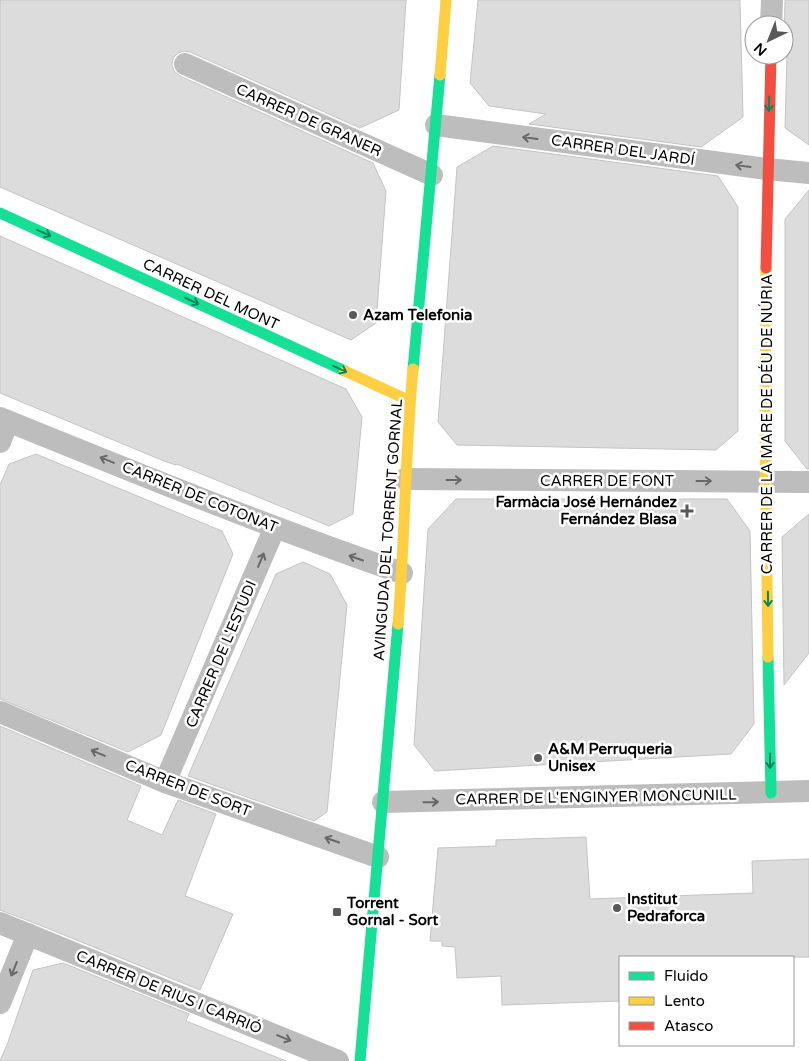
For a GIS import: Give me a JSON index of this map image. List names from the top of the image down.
{
  "streets": {
    "street": [
      "CARRER DE GRANER",
      "CARRER DEL JARDÍ",
      "CARRER DEL MONT",
      "CARRER DE LA MARE DE DÉU DE NÚRIA",
      "CARRER DE FONT",
      "CARRER DE COTONAT",
      "AVINGUDA DEL TORRENT GORNAL",
      "CARRER DE L'ESTUDI",
      "CARRER DE SORT",
      "CARRER DE L'ENGINYER MONCUNILL",
      "CARRER DE RIUS I CARRIÓ"
    ]
  },
  "crossings": [
    ["CARRER DE GRANER", "AVINGUDA DEL TORRENT GORNAL"],
    ["CARRER DEL JARDÍ", "CARRER DE LA MARE DE DÉU DE NÚRIA"],
    ["CARRER DEL JARDÍ", "AVINGUDA DEL TORRENT GORNAL"],
    ["CARRER DEL MONT", "AVINGUDA DEL TORRENT GORNAL"],
    ["CARRER DE LA MARE DE DÉU DE NÚRIA", "CARRER DE FONT"],
    ["CARRER DE LA MARE DE DÉU DE NÚRIA", "CARRER DE L'ENGINYER MONCUNILL"],
    ["CARRER DE FONT", "AVINGUDA DEL TORRENT GORNAL"],
    ["CARRER DE COTONAT", "AVINGUDA DEL TORRENT GORNAL"],
    ["CARRER DE COTONAT", "CARRER DE L'ESTUDI"],
    ["AVINGUDA DEL TORRENT GORNAL", "CARRER DE SORT"],
    ["AVINGUDA DEL TORRENT GORNAL", "CARRER DE L'ENGINYER MONCUNILL"],
    ["CARRER DE L'ESTUDI", "CARRER DE SORT"]
  ],
  "one_way": [
    "CARRER DEL JARDÍ",
    "CARRER DEL MONT",
    "CARRER DE LA MARE DE DÉU DE NÚRIA",
    "CARRER DE FONT",
    "CARRER DE COTONAT",
    "CARRER DE L'ESTUDI",
    "CARRER DE SORT",
    "CARRER DE L'ENGINYER MONCUNILL",
    "CARRER DE RIUS I CARRIÓ"
  ],
  "places": {
    "other": ["Azam Telefonia", "A&M Perruqueria Unisex", "Institut Pedraforca"],
    "health": ["Farmàcia José Hernández Fernández Blasa"],
    "transit": ["Torrent Gornal - Sort"]
  },
  "legend": ["Fluido", "Lento", "Atasco"],
  "north": "bottom left"
}
